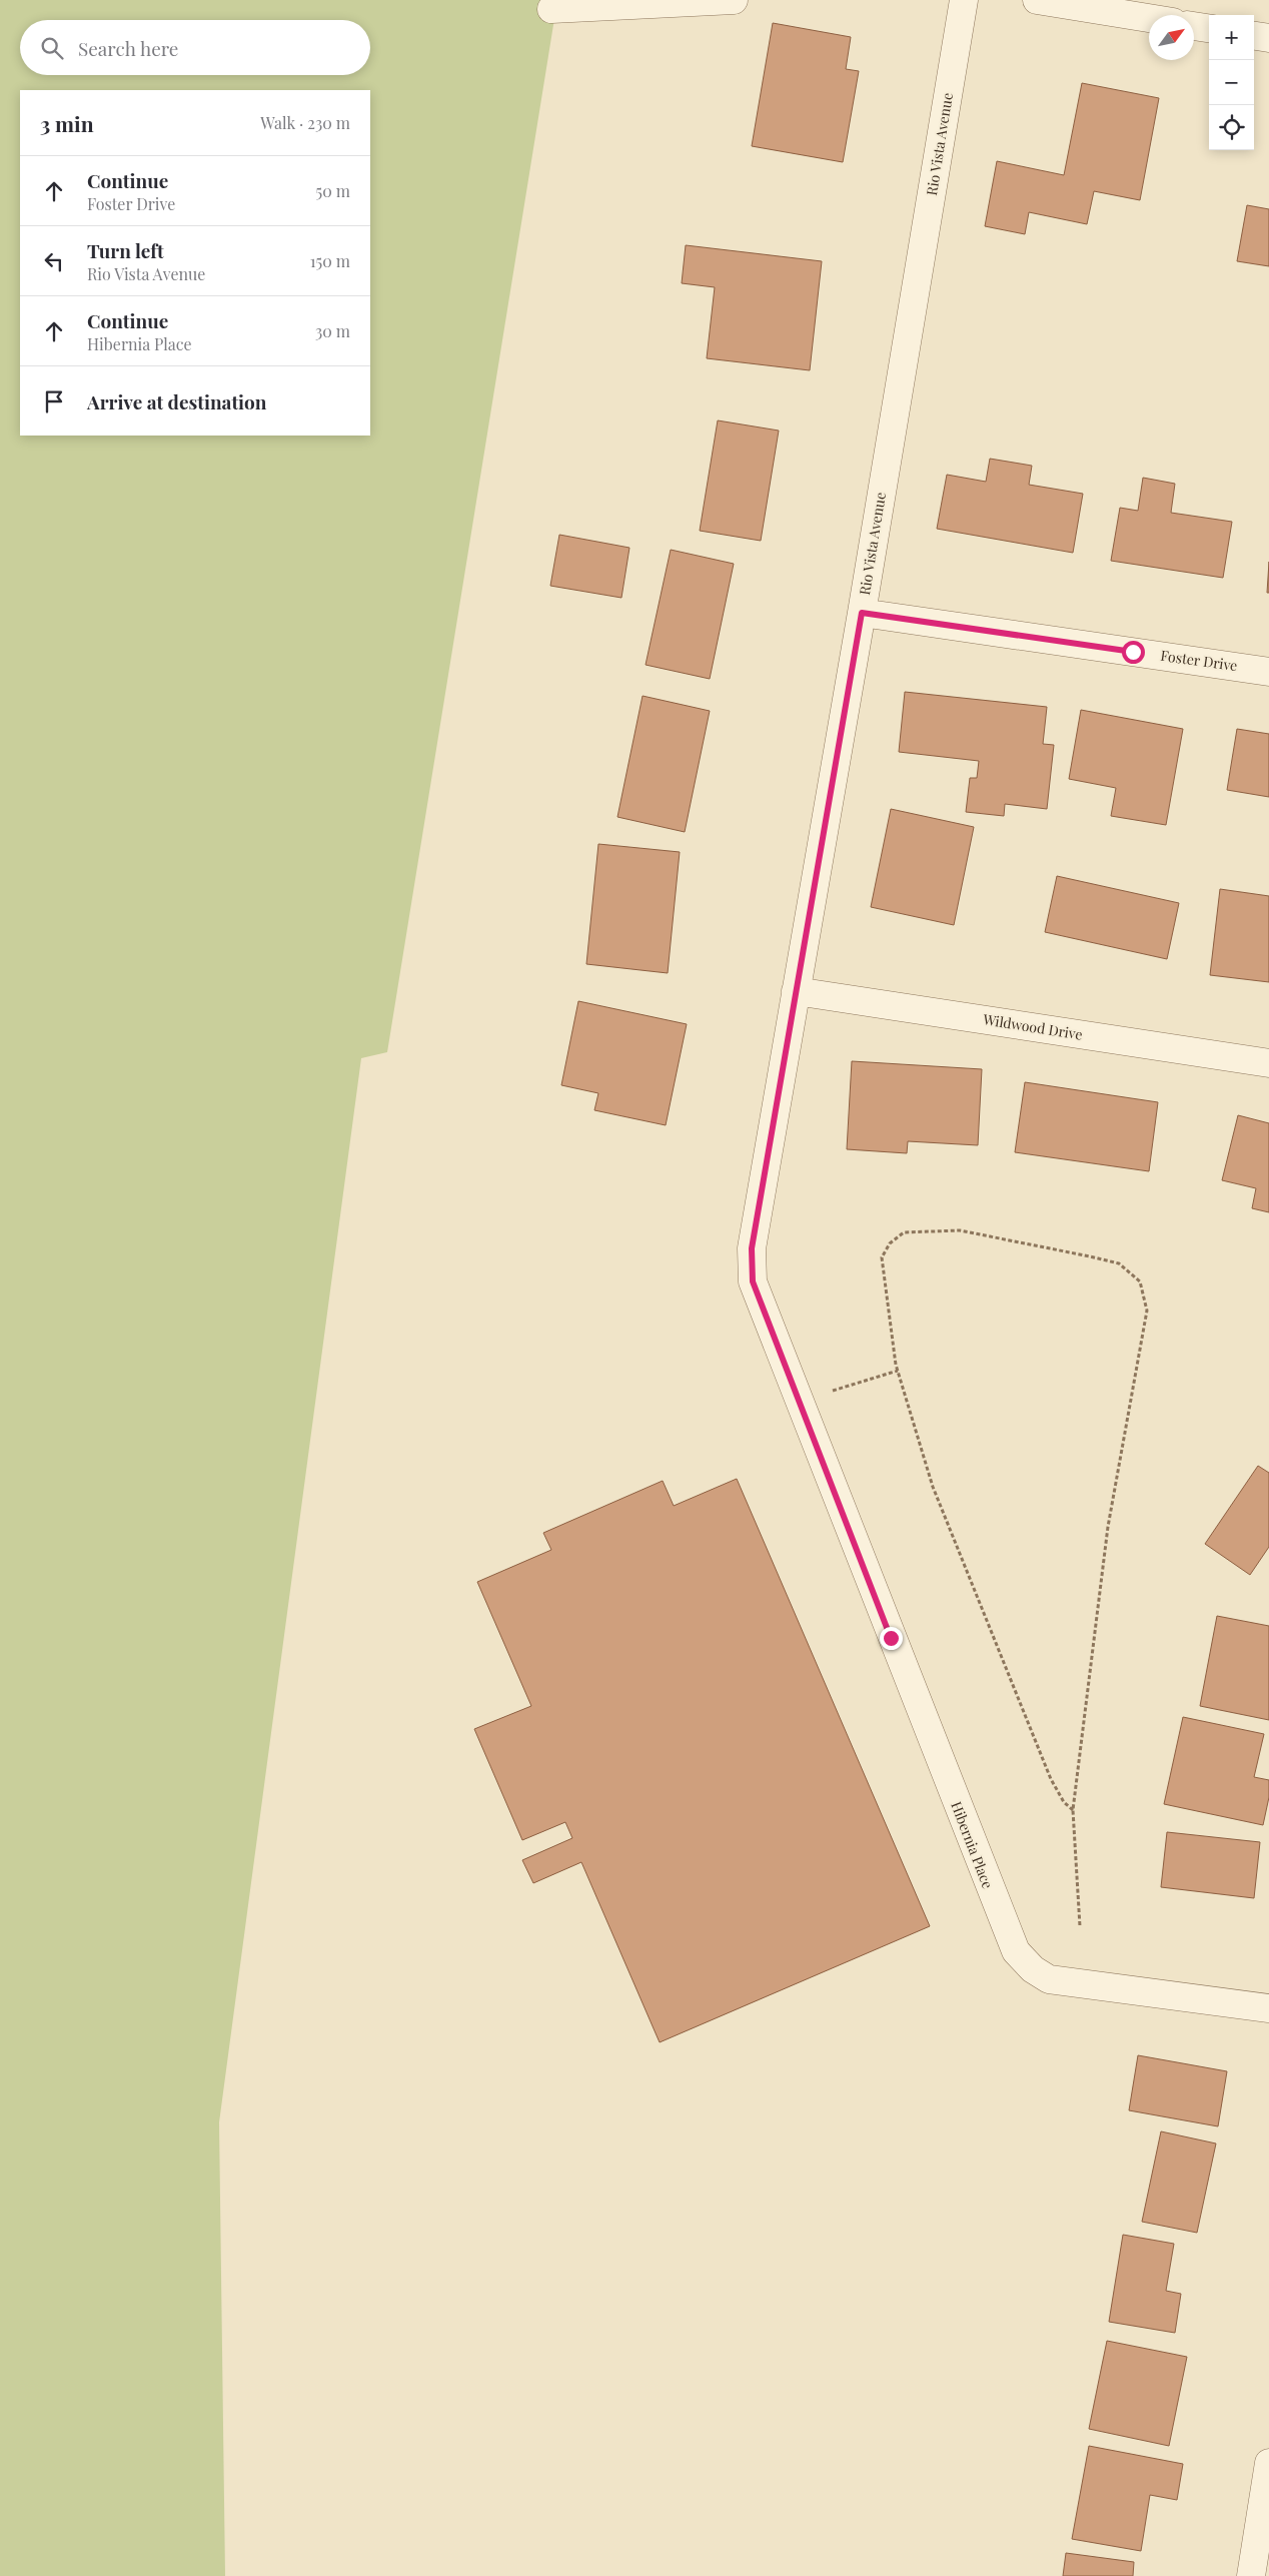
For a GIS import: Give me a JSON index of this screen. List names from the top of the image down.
{
  "streets": {
    "street": [
      "Rio Vista Avenue",
      "Foster Drive",
      "Wildwood Drive",
      "Hibernia Place"
    ]
  },
  "crossings": [
    ["Rio Vista Avenue", "Foster Drive"],
    ["Rio Vista Avenue", "Wildwood Drive"],
    ["Rio Vista Avenue", "Hibernia Place"]
  ],
  "north": "top right",
  "page": {
    "map_buttons": ["+", "−"],
    "search": "Search here",
    "heading": ["3 min", "Walk · 230 m"],
    "list": [
      ["Continue", "Foster Drive", "50 m"],
      ["Turn left", "Rio Vista Avenue", "150 m"],
      ["Continue", "Hibernia Place", "30 m"],
      "Arrive at destination"
    ]
  }
}
